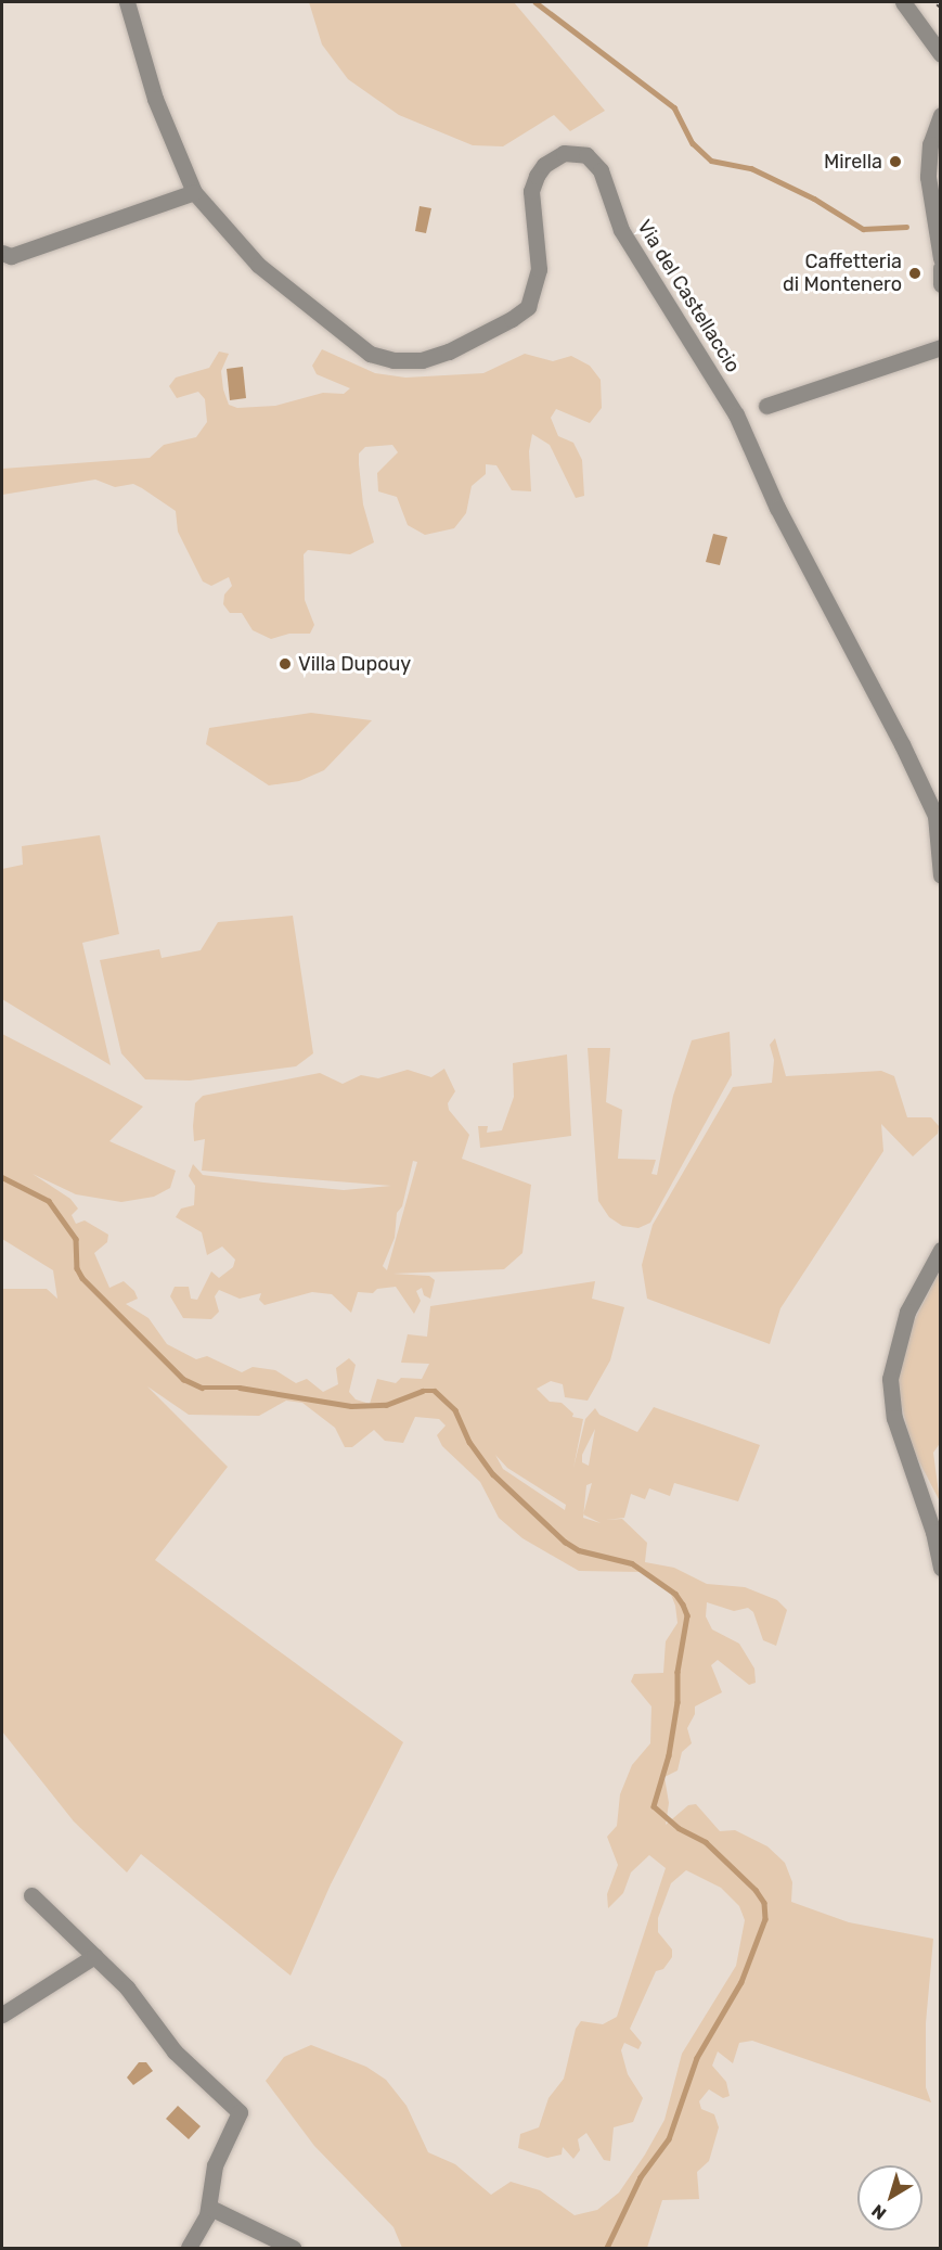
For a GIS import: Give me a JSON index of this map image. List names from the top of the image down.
{
  "streets": {
    "street": ["Via del Castellaccio"]
  },
  "places": ["Mirella", "Caffetteria di Montenero", "Villa Dupouy"],
  "north": "bottom left"
}
